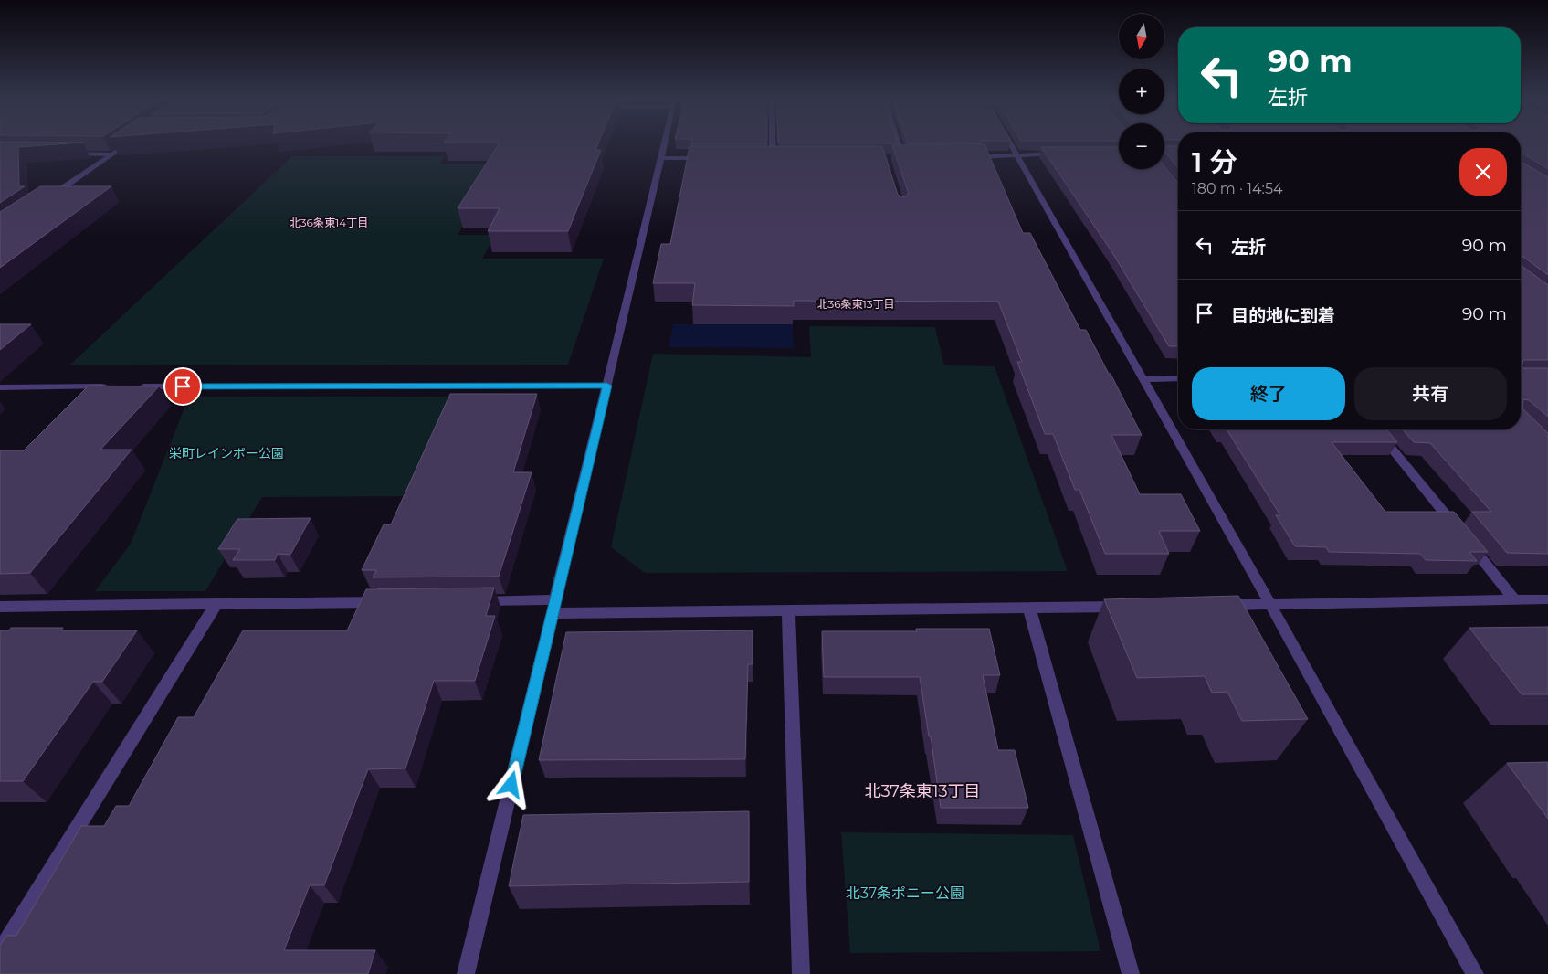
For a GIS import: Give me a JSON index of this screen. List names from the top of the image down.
{
  "districts": ["北36条東14丁目", "北36条東13丁目", "北37条東13丁目"],
  "parks": ["栄町レインボー公園", "北37条ポニー公園"],
  "north": "bottom",
  "page": {
    "map_buttons": ["+", "−"],
    "turn": ["90 m", "左折"],
    "heading": ["1 分", "180 m · 14:54"],
    "list": [
      {
        "name": "左折",
        "value": "90 m"
      },
      {
        "name": "目的地に到着",
        "value": "90 m"
      }
    ],
    "buttons": ["終了", "共有"]
  }
}
